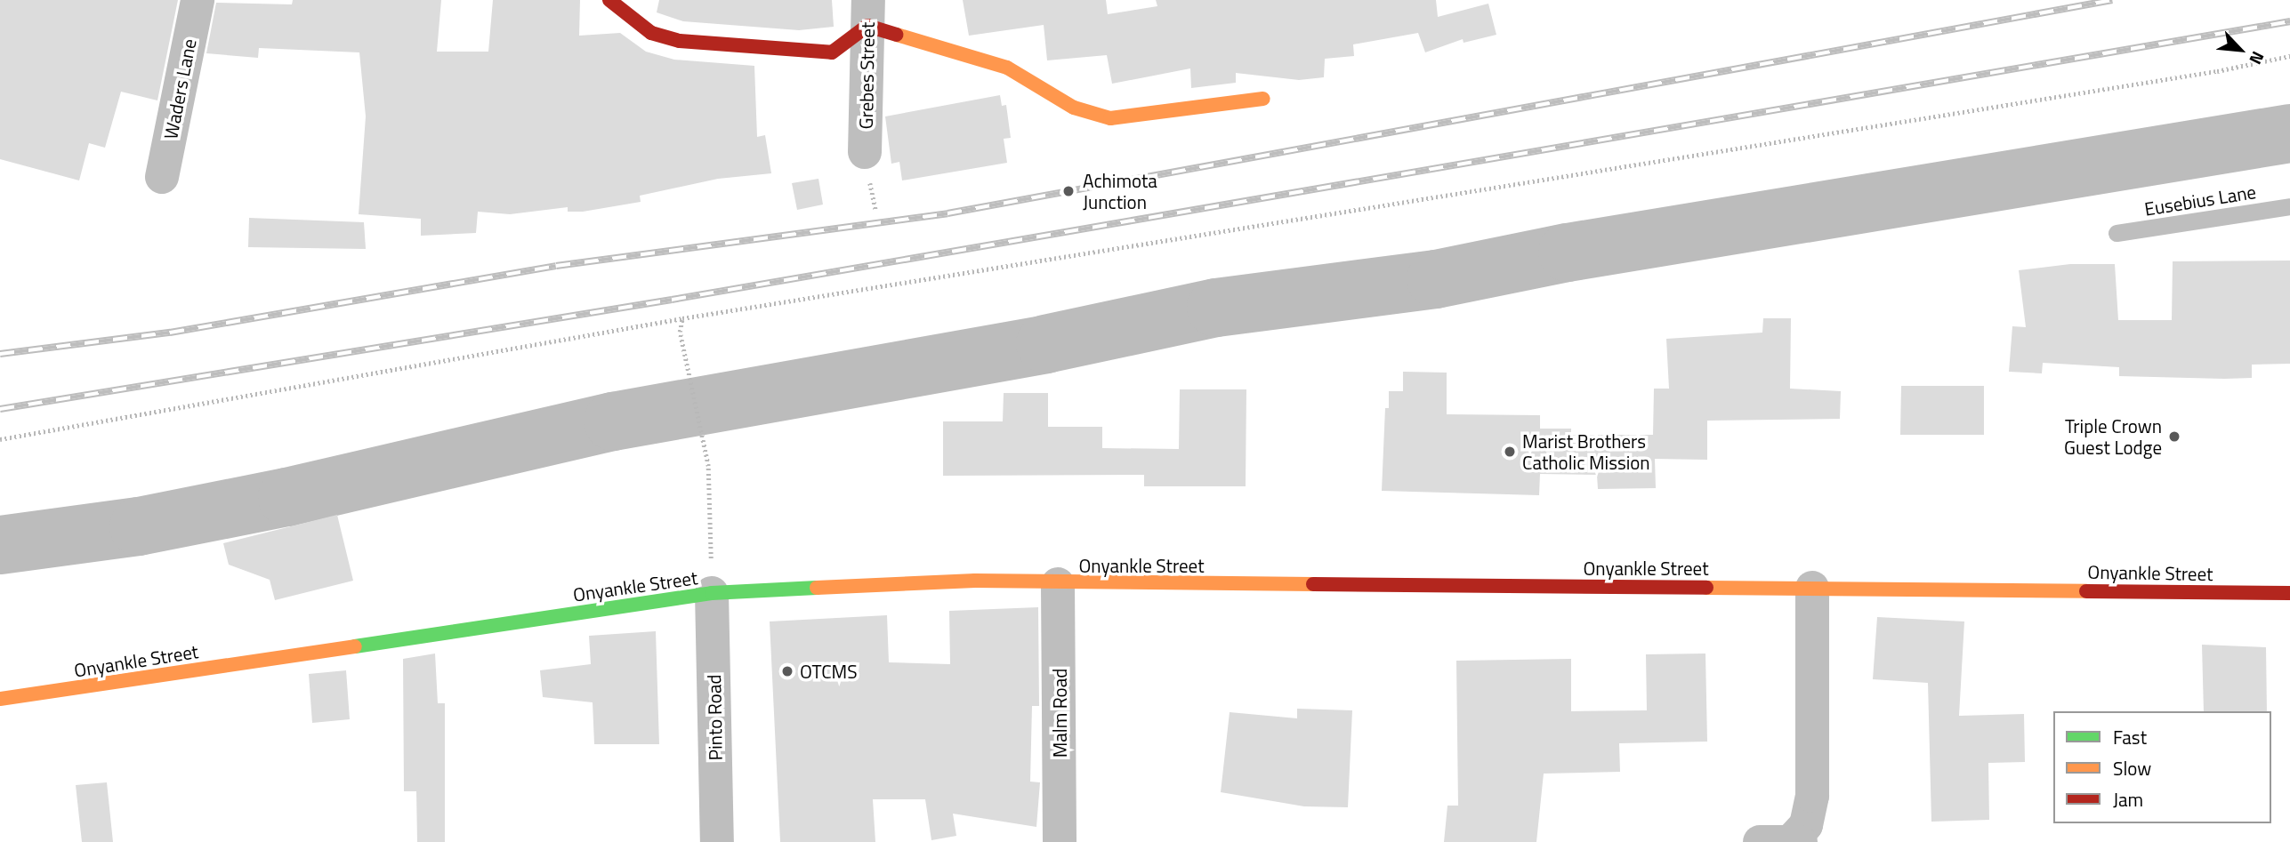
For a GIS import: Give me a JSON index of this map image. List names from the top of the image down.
{
  "streets": {
    "street": [
      "Grebes Street",
      "Waders Lane",
      "Onyankle Street",
      "Malm Road",
      "Pinto Road"
    ],
    "lane": ["Eusebius Lane"]
  },
  "crossings": [
    ["Onyankle Street", "Malm Road"],
    ["Onyankle Street", "Pinto Road"]
  ],
  "places": [
    "Achimota Junction",
    "Triple Crown Guest Lodge",
    "Marist Brothers Catholic Mission",
    "OTCMS"
  ],
  "legend": ["Fast", "Slow", "Jam"],
  "north": "bottom right"
}
